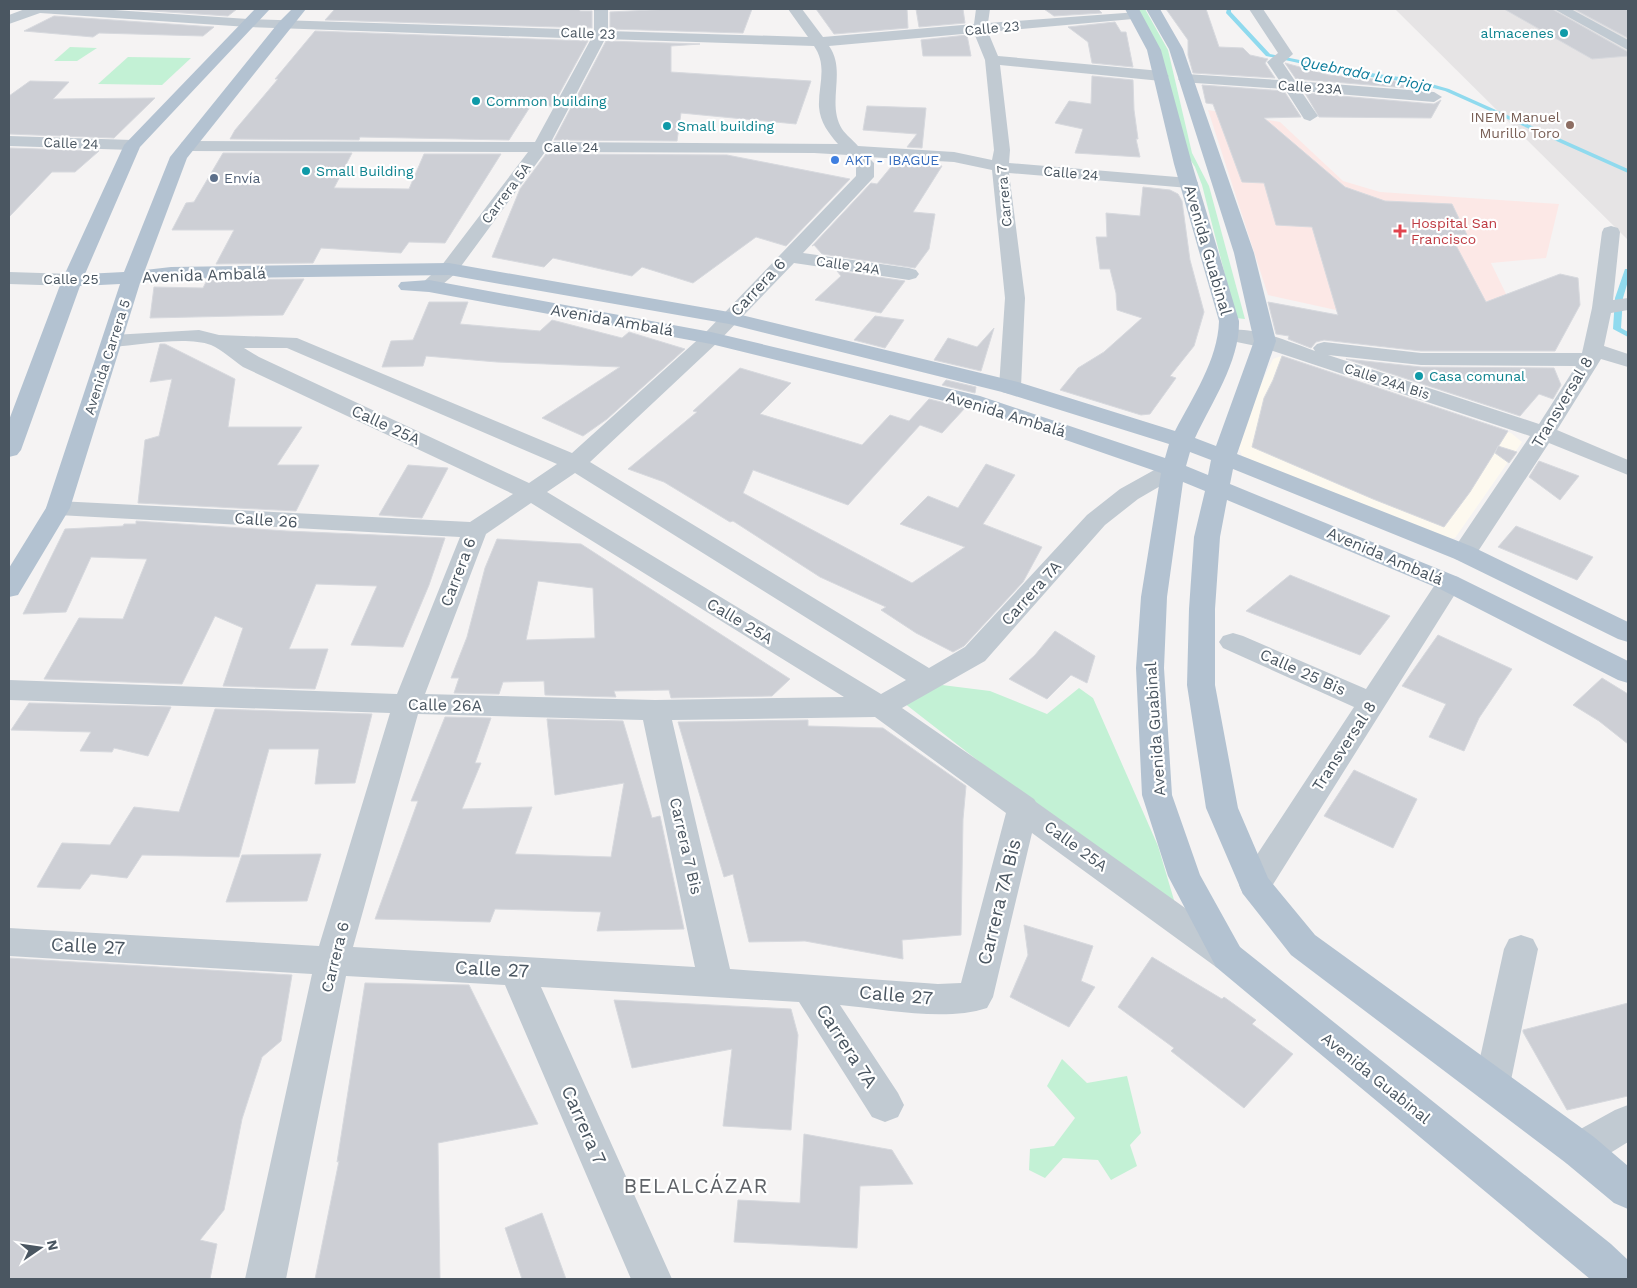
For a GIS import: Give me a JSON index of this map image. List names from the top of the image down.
{
  "streets": {
    "main road": [
      "Avenida Guabinal",
      "Avenida Ambalá",
      "Calle 25",
      "Avenida Carrera 5"
    ],
    "street": [
      "Calle 23",
      "Calle 23A",
      "Calle 24",
      "Carrera 5A",
      "Carrera 7",
      "Calle 24A",
      "Carrera 6",
      "Calle 24A Bis",
      "Transversal 8",
      "Calle 25A",
      "Calle 26",
      "Carrera 7A",
      "Calle 25 Bis",
      "Calle 26A",
      "Carrera 7 Bis",
      "Carrera 7A Bis",
      "Calle 27"
    ]
  },
  "crossings": [
    ["Calle 23", "Carrera 5A"],
    ["Calle 23", "Carrera 7"],
    ["Calle 23", "Avenida Guabinal"],
    ["Calle 23", "Carrera 6"],
    ["Calle 23", "Avenida Carrera 5"],
    ["Calle 23A", "Avenida Guabinal"],
    ["Calle 24", "Carrera 5A"],
    ["Calle 24", "Carrera 7"],
    ["Calle 24", "Avenida Guabinal"],
    ["Calle 24", "Carrera 6"],
    ["Calle 24", "Avenida Carrera 5"],
    ["Carrera 5A", "Avenida Ambalá"],
    ["Carrera 7", "Avenida Ambalá"],
    ["Carrera 7", "Calle 27"],
    ["Avenida Guabinal", "Avenida Ambalá"],
    ["Avenida Guabinal", "Calle 24A Bis"],
    ["Avenida Guabinal", "Calle 25A"],
    ["Avenida Guabinal", "Carrera 7A"],
    ["Calle 24A", "Carrera 6"],
    ["Avenida Ambalá", "Calle 25"],
    ["Avenida Ambalá", "Carrera 6"],
    ["Avenida Ambalá", "Avenida Carrera 5"],
    ["Avenida Ambalá", "Transversal 8"],
    ["Avenida Ambalá", "Carrera 7A"],
    ["Calle 25", "Avenida Carrera 5"],
    ["Carrera 6", "Calle 25A"],
    ["Carrera 6", "Calle 26"],
    ["Carrera 6", "Calle 26A"],
    ["Carrera 6", "Calle 27"],
    ["Avenida Carrera 5", "Calle 25A"],
    ["Avenida Carrera 5", "Calle 26"],
    ["Calle 24A Bis", "Transversal 8"],
    ["Transversal 8", "Calle 25 Bis"],
    ["Calle 25A", "Carrera 7A"],
    ["Calle 25A", "Calle 26A"],
    ["Calle 25A", "Carrera 7A Bis"],
    ["Carrera 7A", "Calle 26A"],
    ["Carrera 7A", "Calle 27"],
    ["Calle 26A", "Carrera 7 Bis"],
    ["Carrera 7 Bis", "Calle 27"],
    ["Carrera 7A Bis", "Calle 27"]
  ],
  "districts": ["BELALCÁZAR"],
  "water": ["Quebrada La Pioja"],
  "places": {
    "other": [
      "almacenes",
      "Common building",
      "INEM Manuel Murillo Toro",
      "Small building",
      "AKT - IBAGUE",
      "Small Building",
      "Envía",
      "Casa comunal"
    ],
    "health": ["Hospital San Francisco"]
  },
  "north": "right"
}
